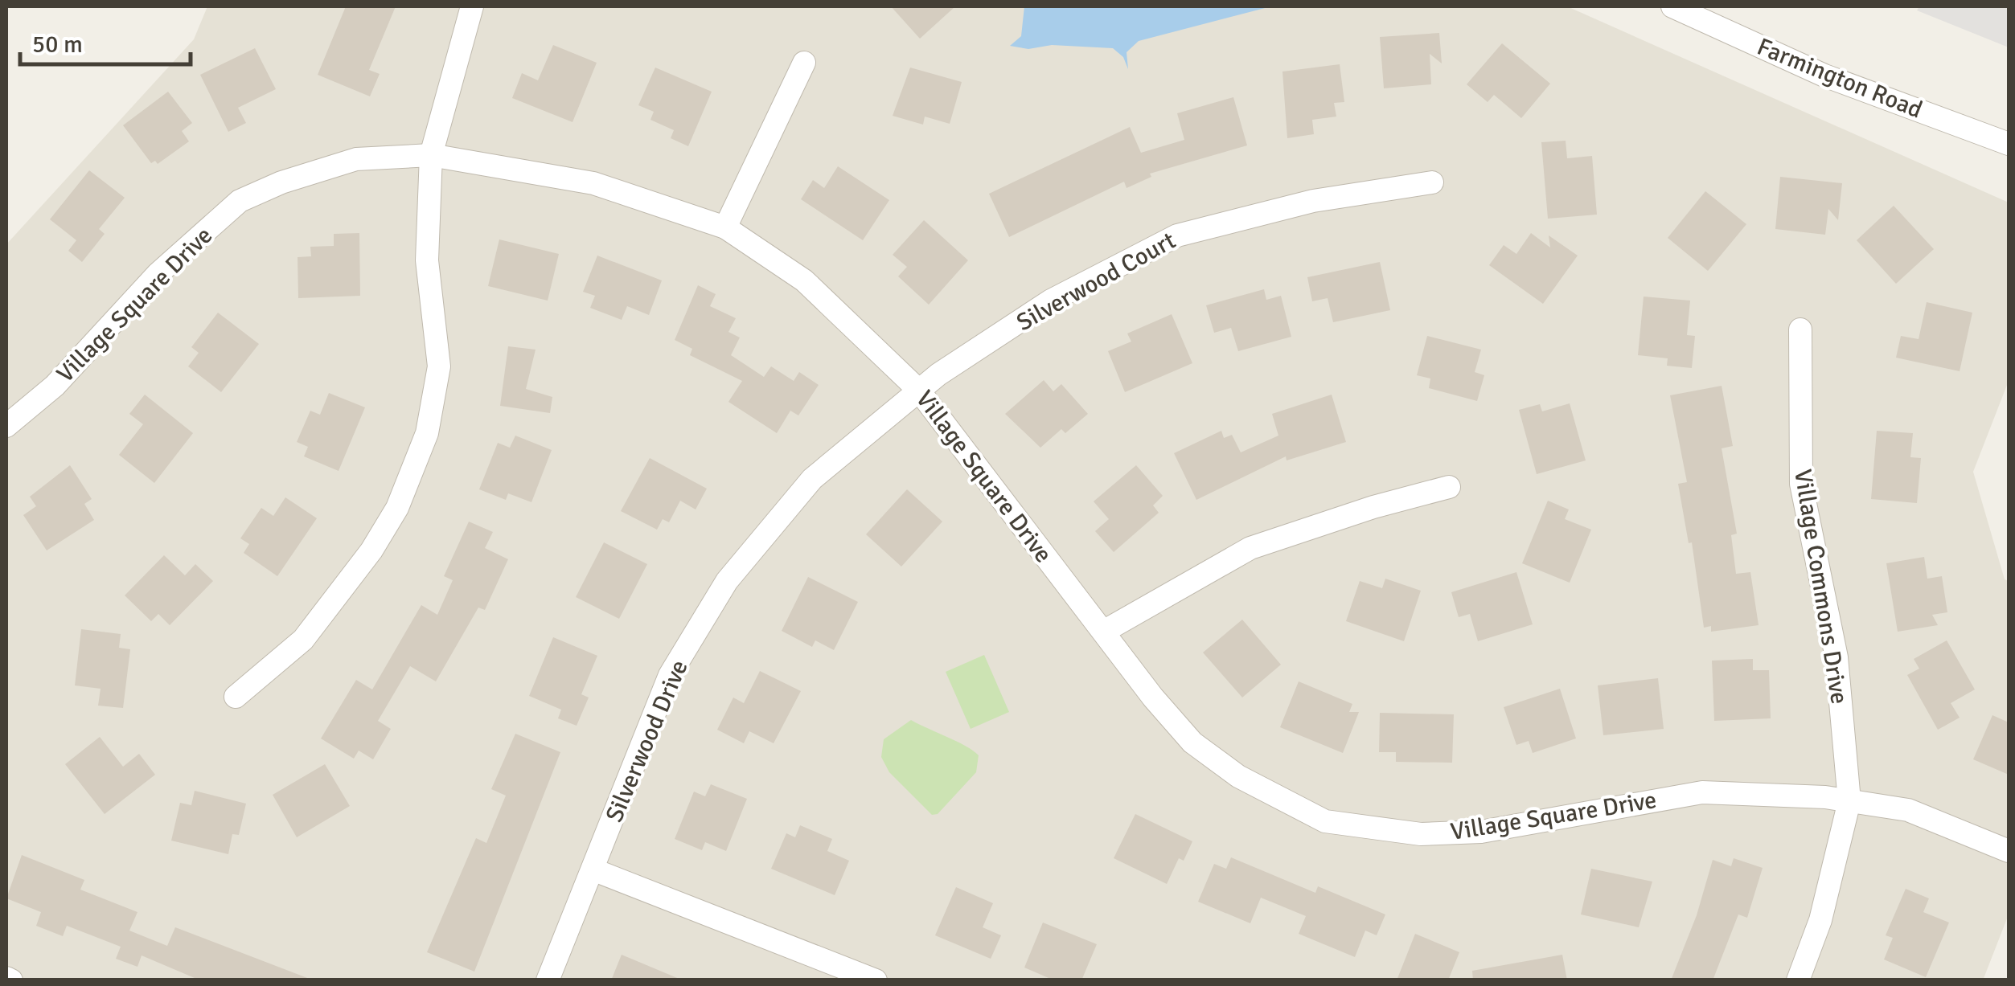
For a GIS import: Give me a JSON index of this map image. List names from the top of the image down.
{
  "streets": {
    "street": [
      "Farmington Road",
      "Silverwood Court",
      "Village Square Drive",
      "Village Commons Drive",
      "Silverwood Drive"
    ]
  },
  "crossings": [
    ["Silverwood Court", "Village Square Drive"],
    ["Silverwood Court", "Silverwood Drive"],
    ["Village Square Drive", "Village Commons Drive"],
    ["Village Square Drive", "Silverwood Drive"]
  ],
  "scale_bar": "50 m"
}
